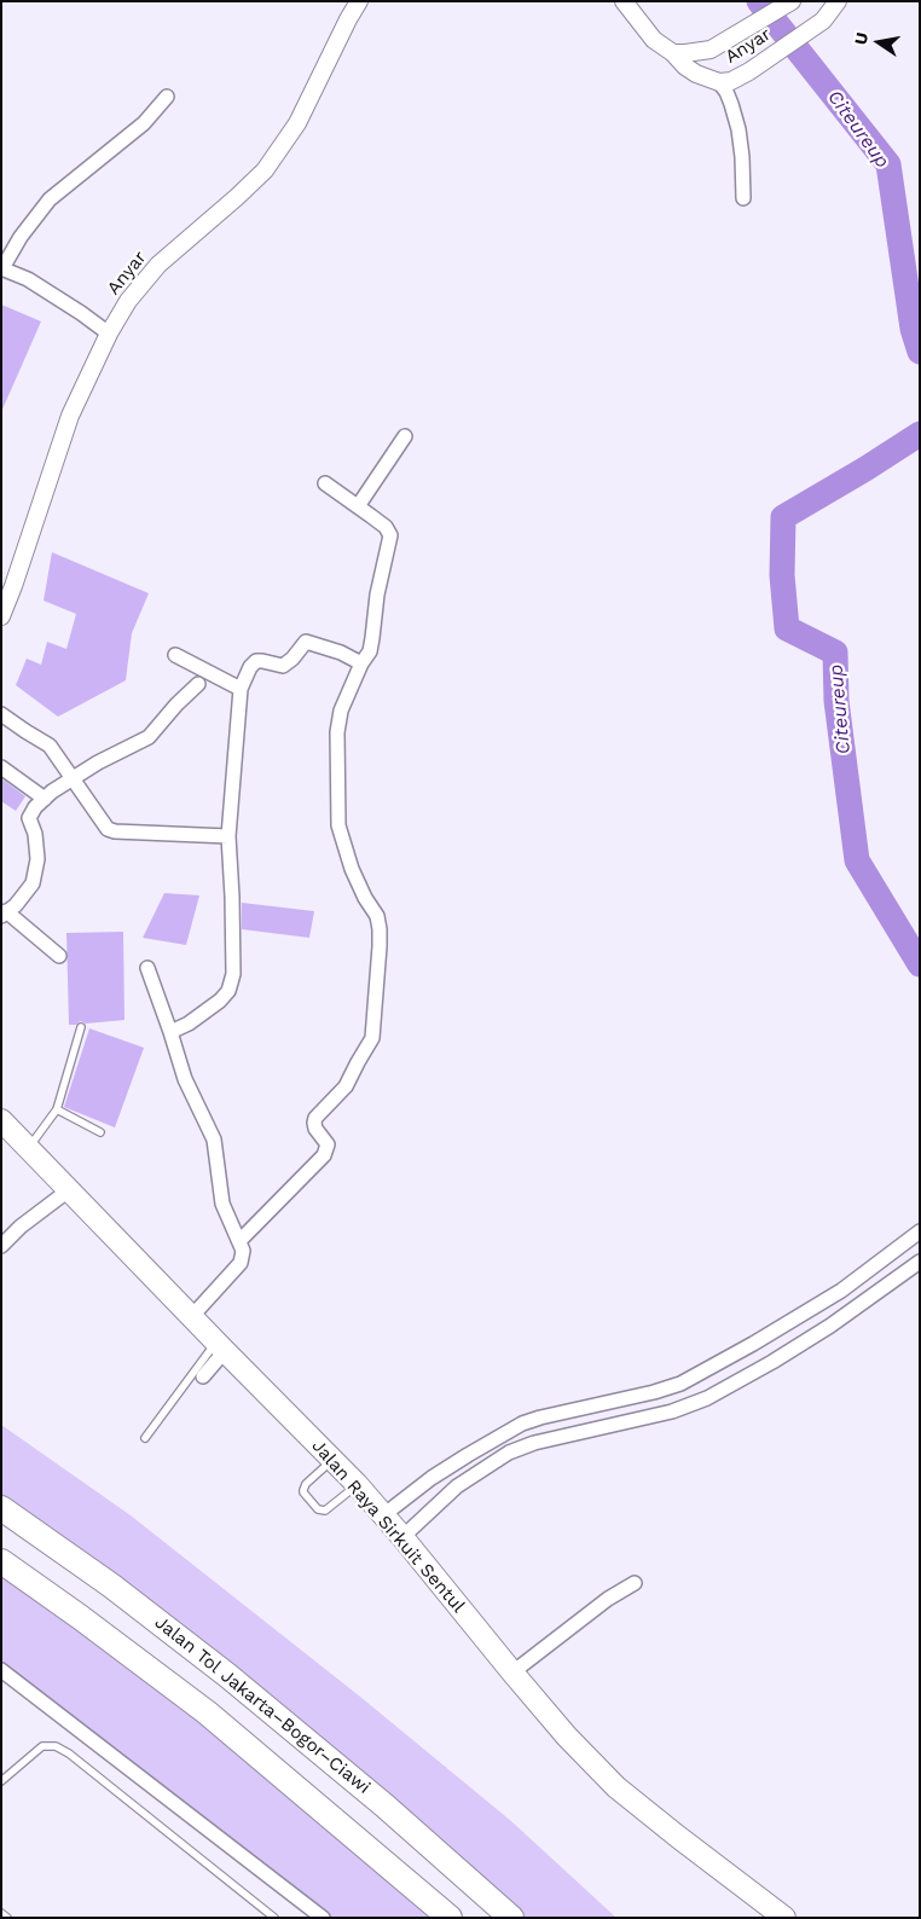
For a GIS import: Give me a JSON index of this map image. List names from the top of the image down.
{
  "streets": {
    "highway": ["Jalan Tol Jakarta–Bogor–Ciawi"],
    "main road": ["Jalan Raya Sirkuit Sentul"],
    "street": ["Anyar"]
  },
  "water": ["Citeureup"],
  "north": "left"
}
